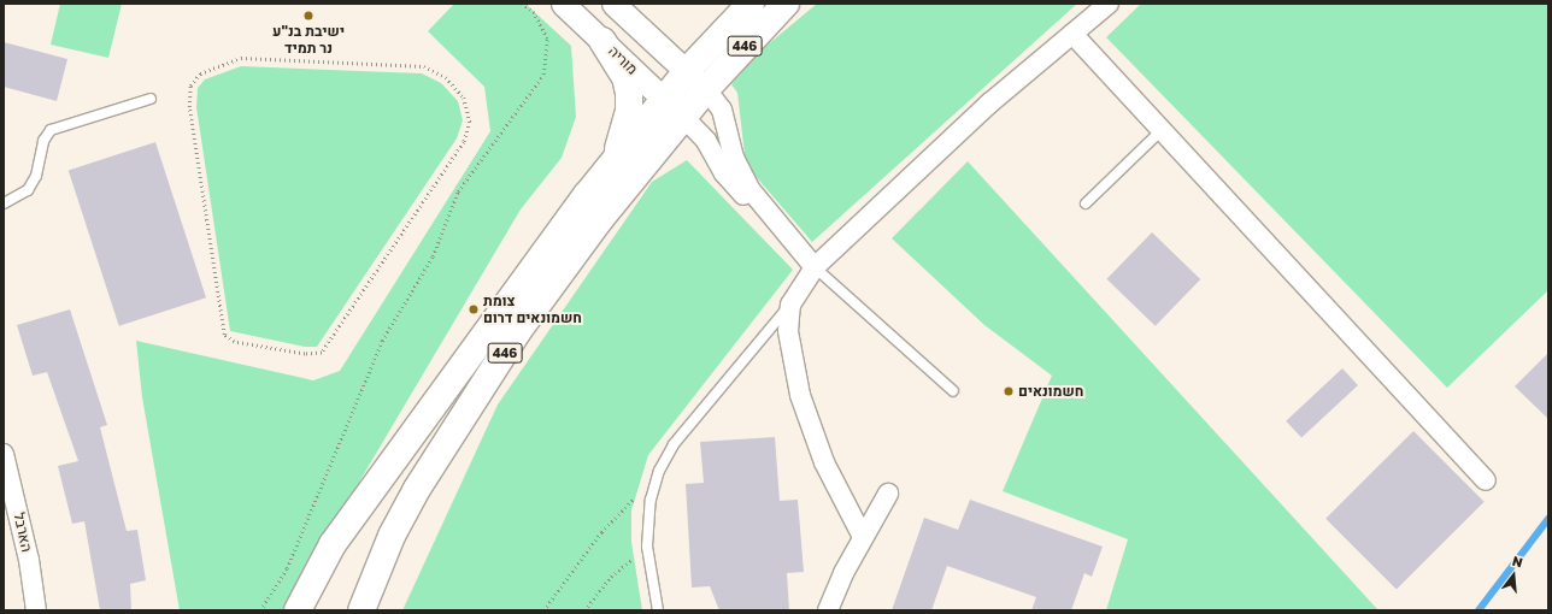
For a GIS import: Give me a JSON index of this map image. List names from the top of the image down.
{
  "streets": {
    "main road": ["446"],
    "street": ["מוריה", "הארבל"]
  },
  "crossings": [
    ["446", "מוריה"]
  ],
  "places": ["ישיבת בנ\"ע נר תמיד", "צומת חשמונאים דרום", "חשמונאים"],
  "north": "top"
}
